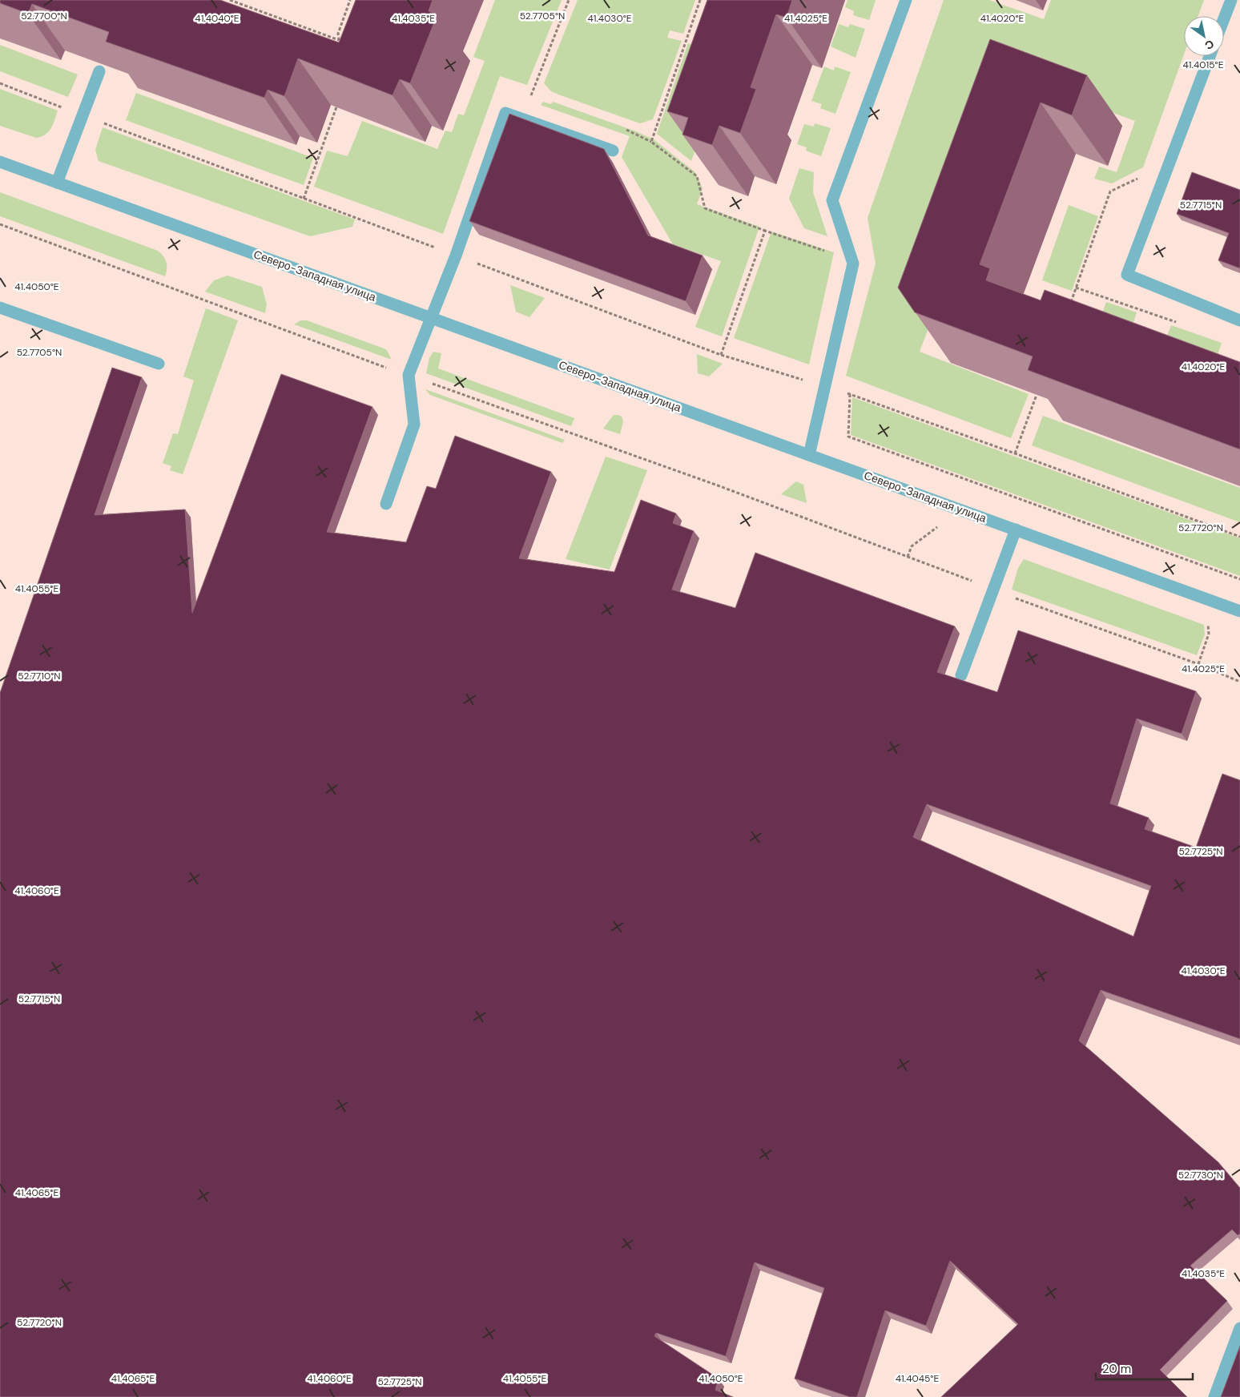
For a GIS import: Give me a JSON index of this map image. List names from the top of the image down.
{
  "streets": {
    "street": ["Северо-Западная улица"]
  },
  "scale_bar": "20 m",
  "north": "bottom right",
  "coordinates": [
    "52.7700°N",
    "52.7705°N",
    "41.4040°E",
    "41.4035°E",
    "41.4030°E",
    "41.4025°E",
    "41.4020°E",
    "41.4015°E",
    "52.7715°N",
    "41.4050°E",
    "52.7720°N",
    "41.4055°E",
    "52.7710°N",
    "52.7725°N",
    "41.4060°E",
    "52.7730°N",
    "41.4065°E",
    "41.4045°E"
  ]
}
